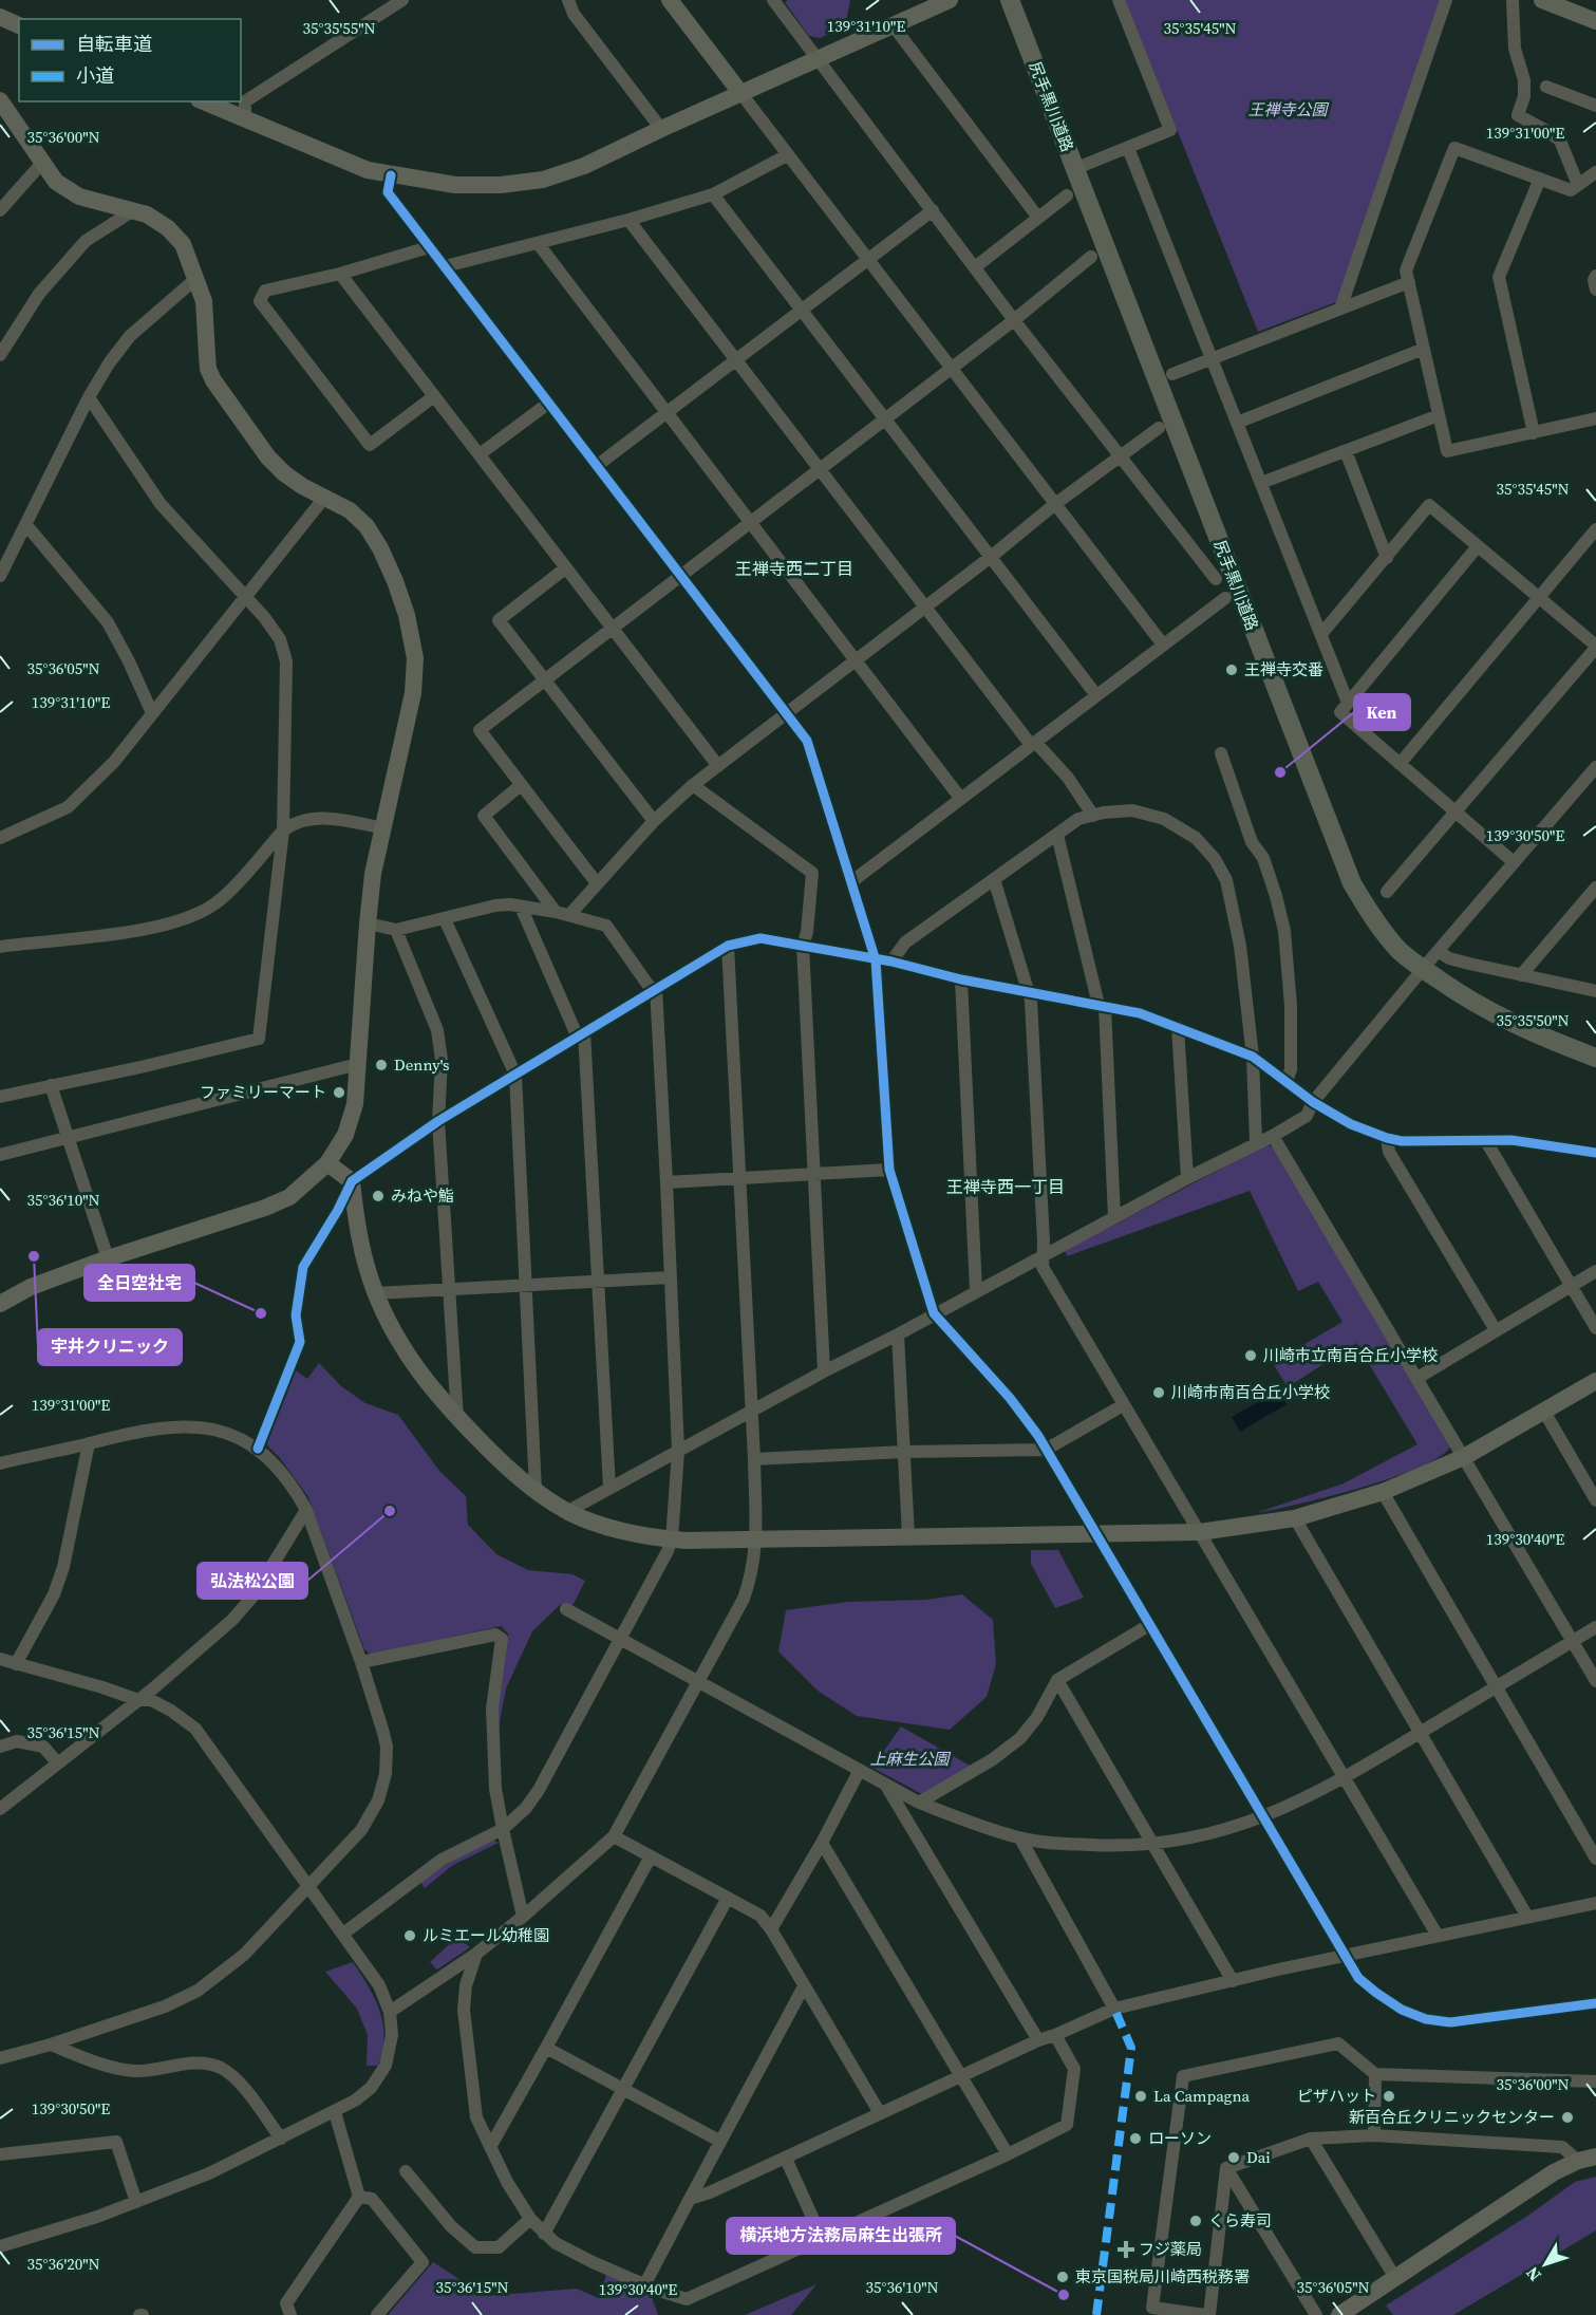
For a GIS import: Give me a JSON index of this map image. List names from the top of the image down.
{
  "streets": {
    "main road": ["尻手黒川道路"]
  },
  "districts": ["王禅寺西二丁目", "王禅寺西一丁目"],
  "parks": ["王禅寺公園", "上麻生公園"],
  "places": {
    "other": [
      "王禅寺交番",
      "Ken",
      "Denny's",
      "ファミリーマート",
      "みねや鮨",
      "宇井クリニック",
      "全日空社宅",
      "川崎市立南百合丘小学校",
      "川崎市南百合丘小学校",
      "弘法松公園",
      "ルミエール幼稚園",
      "La Campagna",
      "ピザハット",
      "新百合丘クリニックセンター",
      "ローソン",
      "Dai",
      "くら寿司",
      "東京国税局川崎西税務署",
      "横浜地方法務局麻生出張所"
    ],
    "health": ["フジ薬局"]
  },
  "legend": ["自転車道", "小道"],
  "north": "bottom left",
  "coordinates": [
    "139°31'10\"E",
    "35°35'55\"N",
    "35°35'45\"N",
    "139°31'00\"E",
    "35°36'00\"N",
    "35°36'05\"N",
    "139°30'50\"E",
    "35°35'50\"N",
    "35°36'10\"N",
    "139°30'40\"E",
    "35°36'15\"N",
    "35°36'20\"N"
  ]
}
